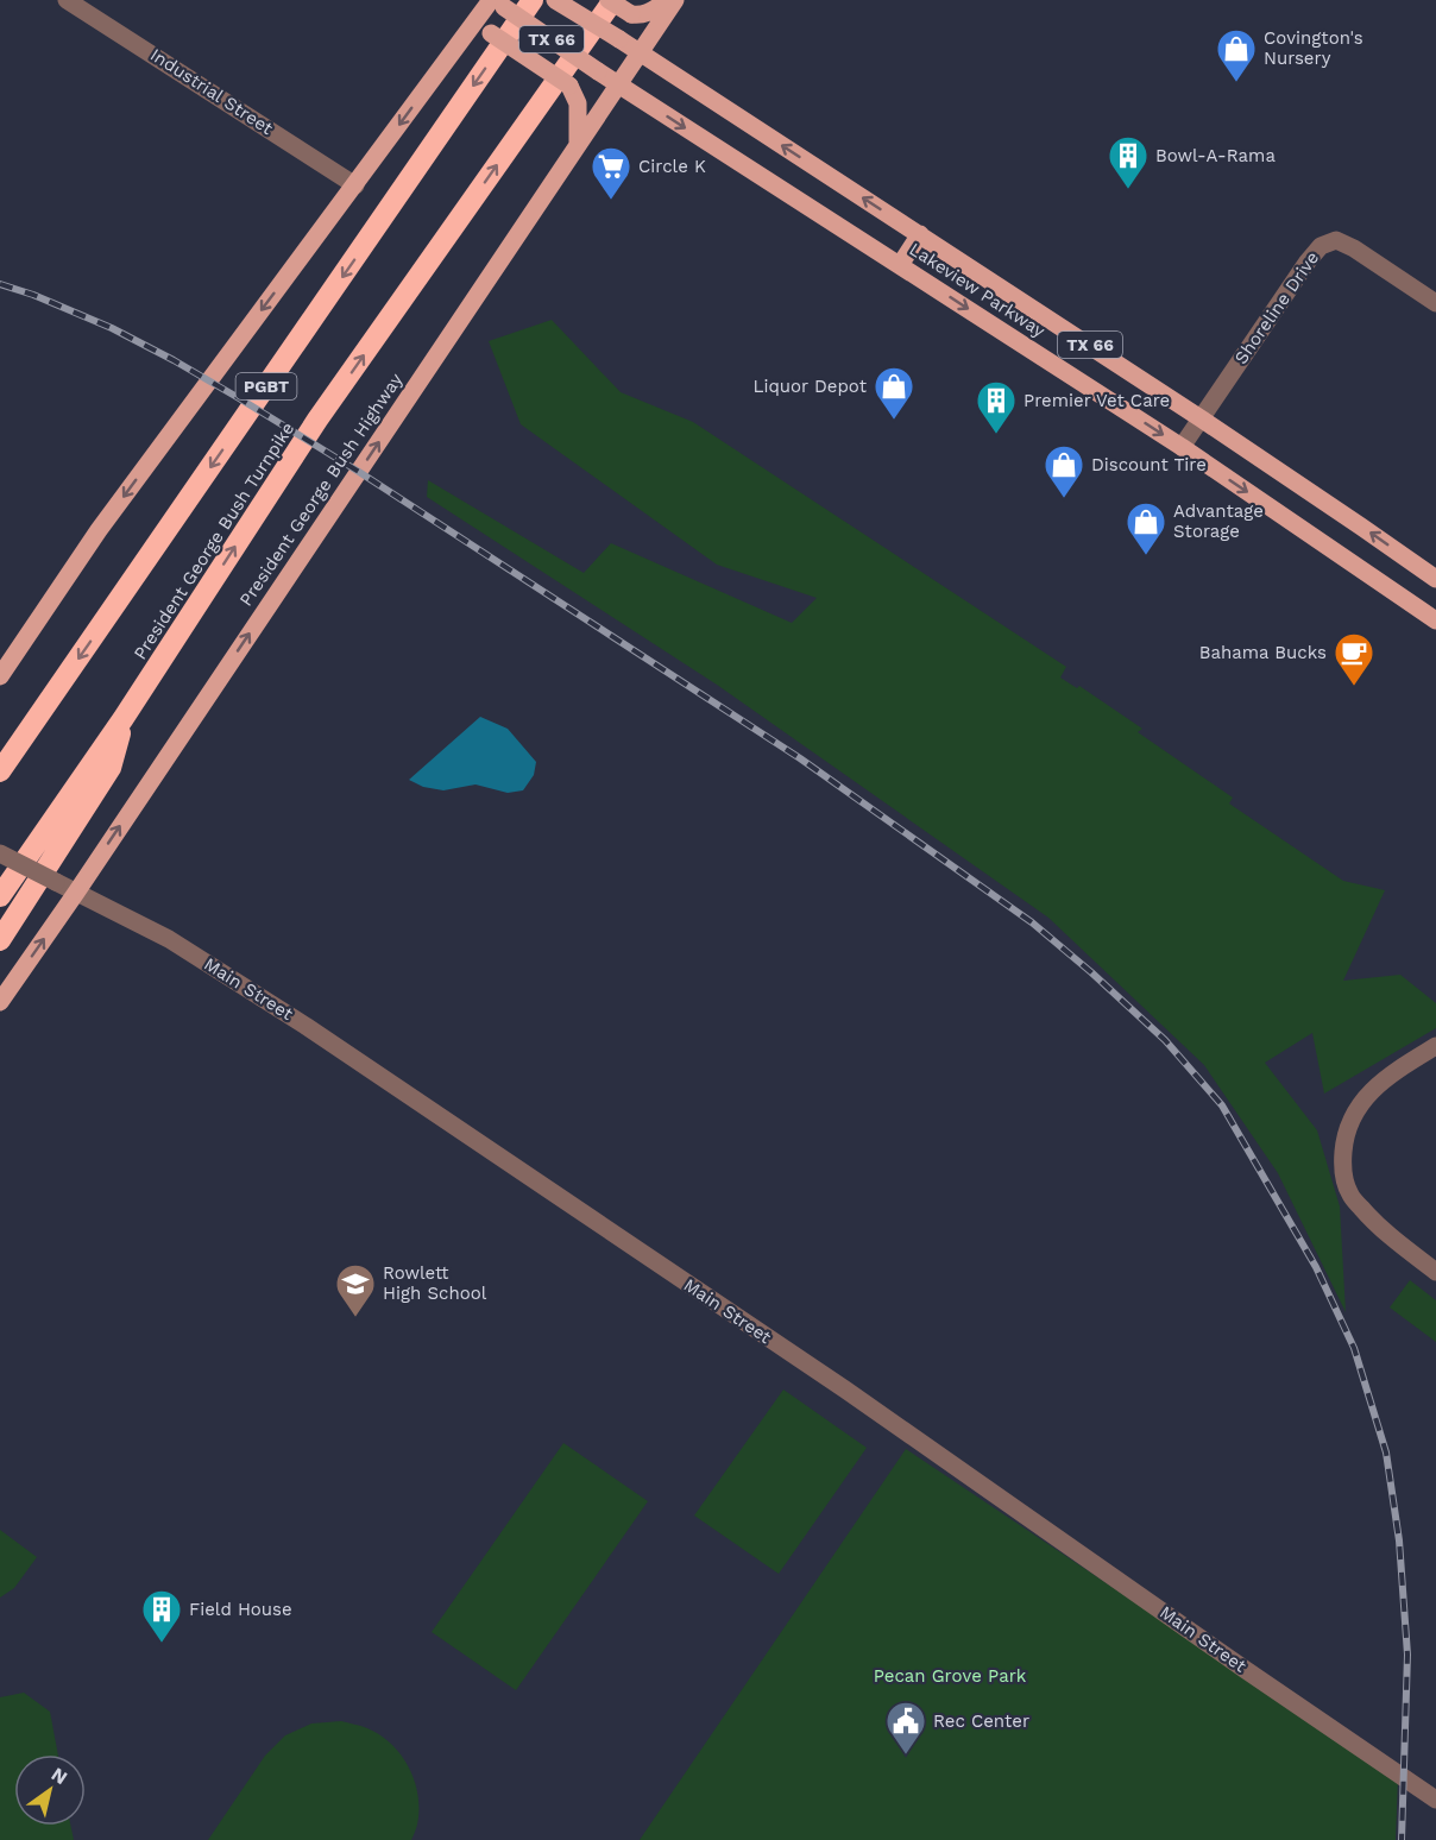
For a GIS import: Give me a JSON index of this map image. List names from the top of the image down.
{
  "streets": {
    "highway": ["PGBT", "President George Bush Turnpike"],
    "main road": ["TX 66", "Lakeview Parkway", "President George Bush Highway"],
    "street": ["Industrial Street", "Shoreline Drive", "Main Street"]
  },
  "crossings": [
    ["Lakeview Parkway", "Shoreline Drive"],
    ["Lakeview Parkway", "President George Bush Highway"],
    ["President George Bush Highway", "Main Street"]
  ],
  "one_way": ["President George Bush Highway"],
  "parks": ["Pecan Grove Park"],
  "places": {
    "shop": [
      "Covington's Nursery",
      "Liquor Depot",
      "Discount Tire",
      "Advantage Storage"
    ],
    "building": ["Bowl-A-Rama", "Premier Vet Care", "Field House"],
    "supermarket": ["Circle K"],
    "cafe": ["Bahama Bucks"],
    "school or university": ["Rowlett High School"],
    "public building": ["Rec Center"]
  },
  "north": "top right"
}
